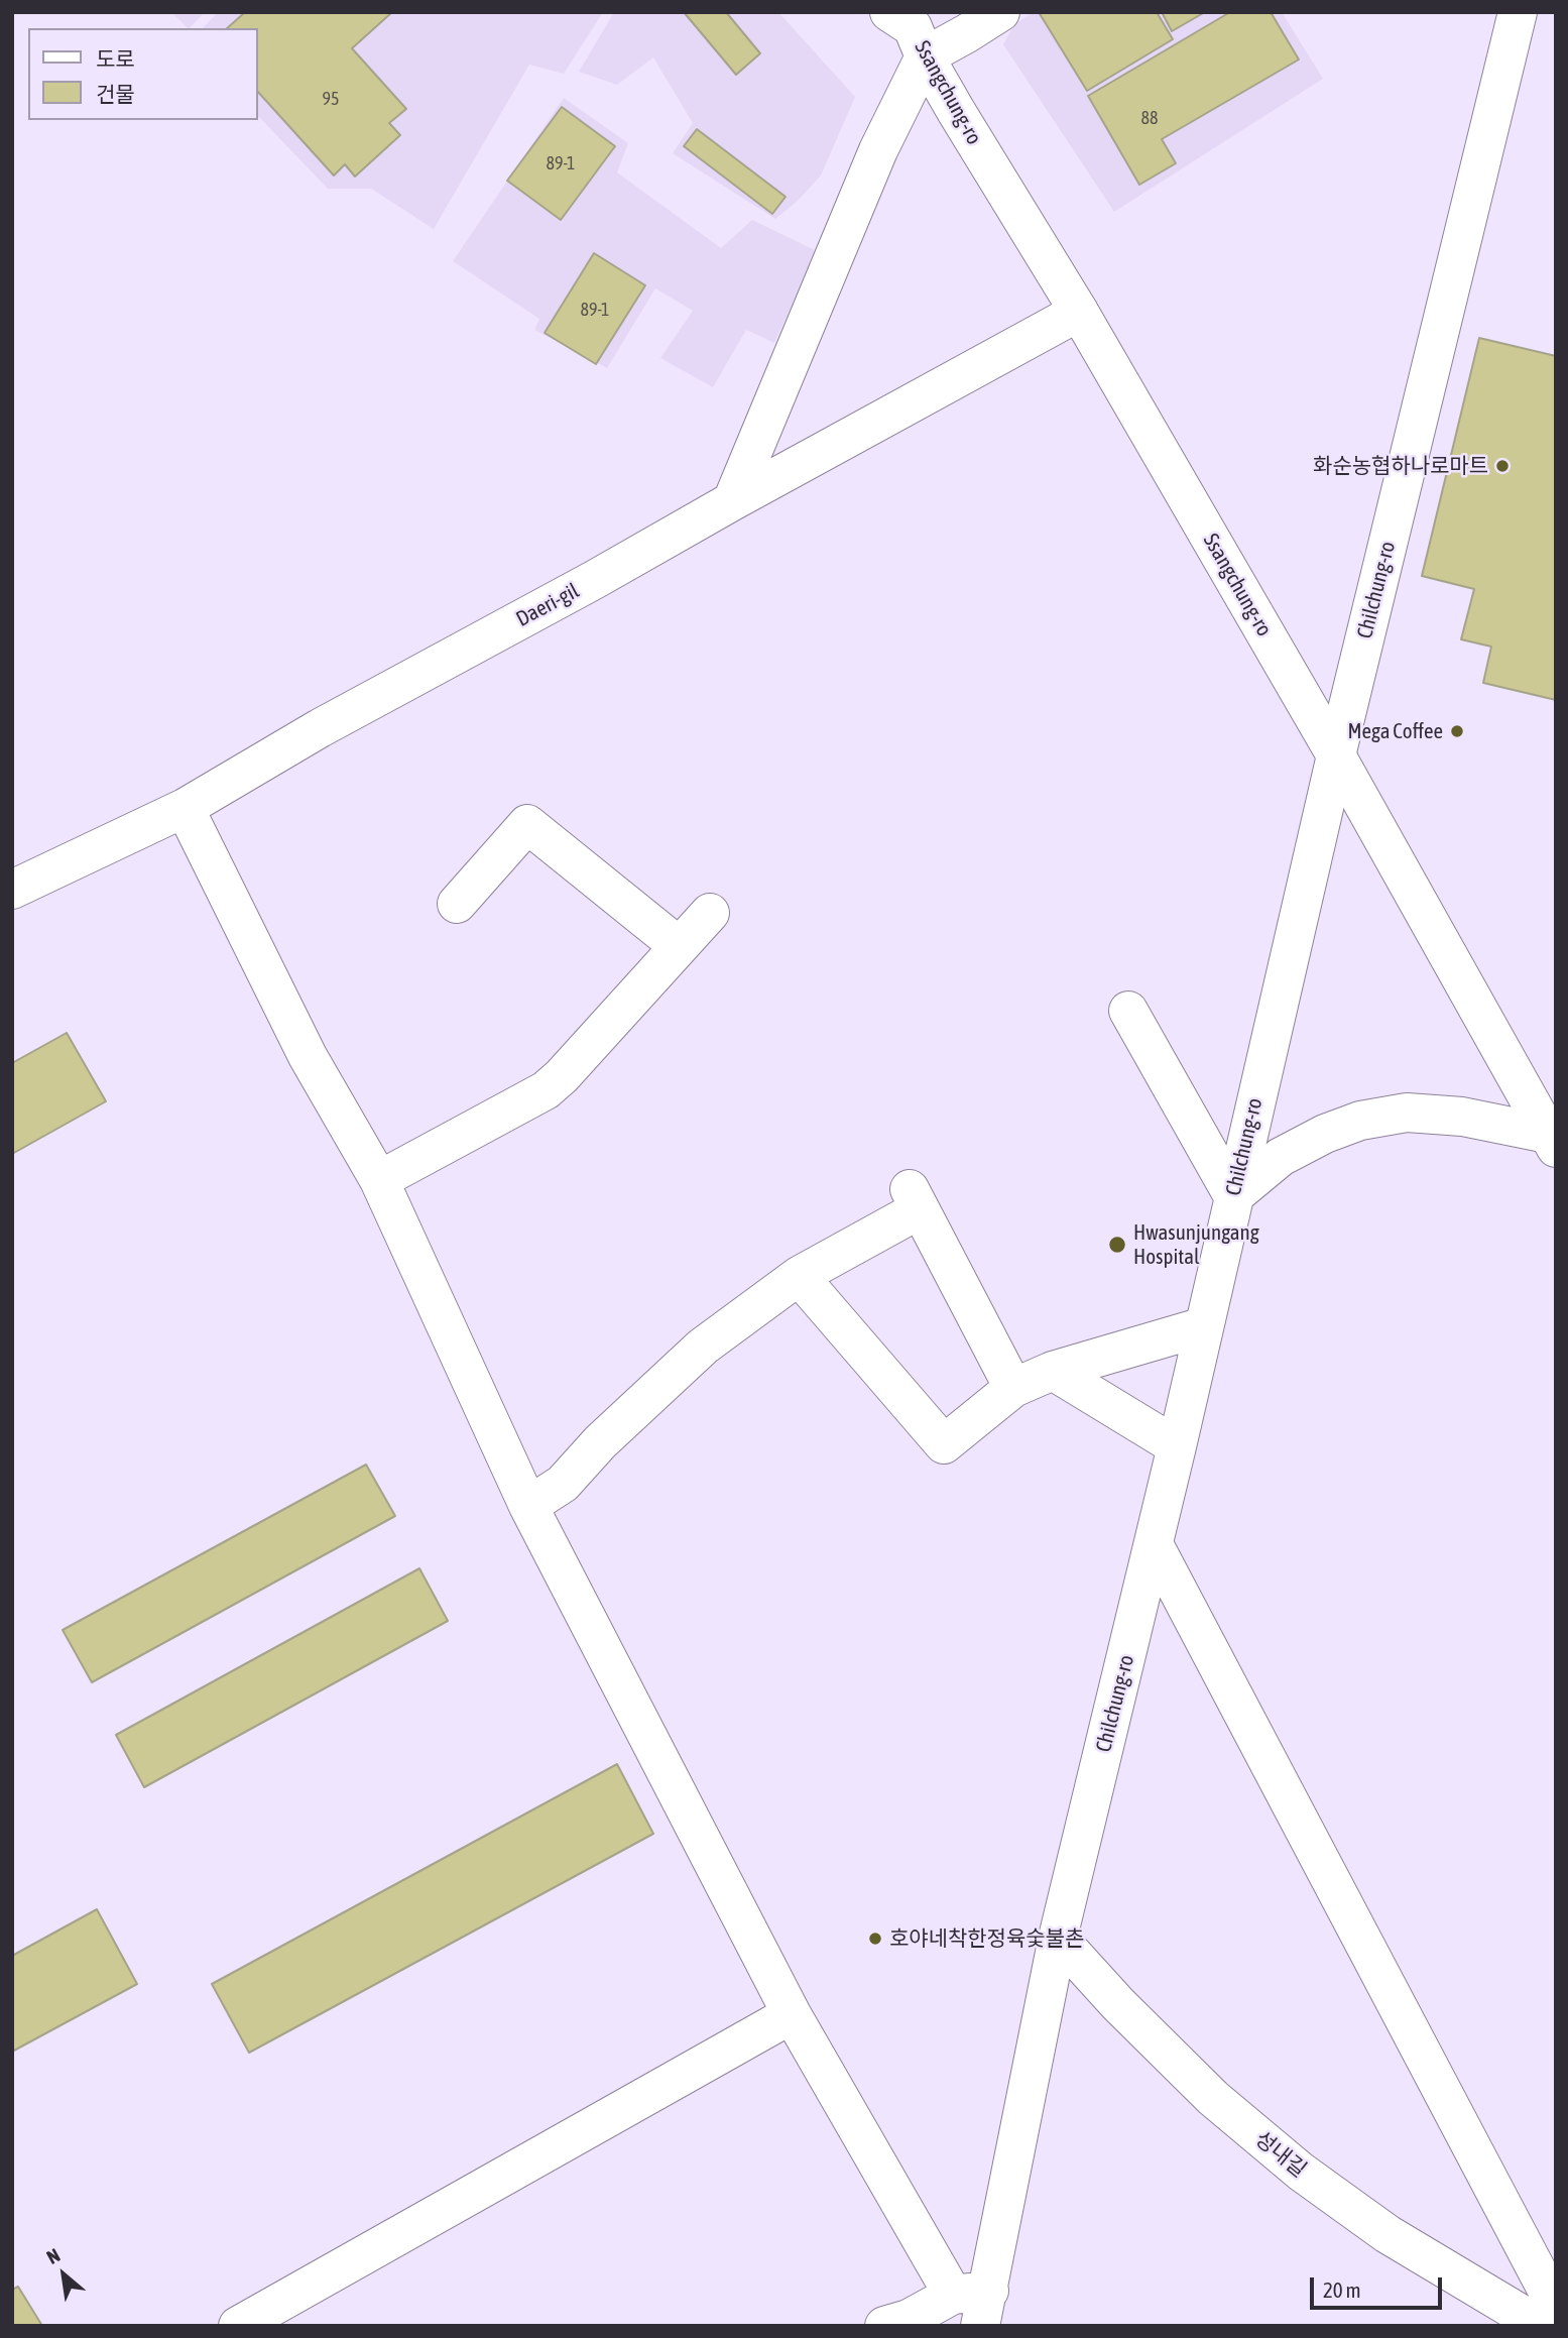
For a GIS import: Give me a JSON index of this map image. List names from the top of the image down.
{
  "streets": {
    "street": [
      "Ssangchung-ro",
      "Chilchung-ro",
      "Daeri-gil",
      "성내길"
    ]
  },
  "crossings": [
    ["Ssangchung-ro", "Chilchung-ro"],
    ["Ssangchung-ro", "Daeri-gil"],
    ["Chilchung-ro", "성내길"]
  ],
  "places": [
    "화순농협하나로마트",
    "Mega Coffee",
    "Hwasunjungang Hospital",
    "호야네착한정육숯불촌"
  ],
  "house_numbers": [
    "95",
    "88",
    "89-1",
    "89-1"
  ],
  "legend": ["도로", "건물"],
  "scale_bar": "20 m",
  "north": "top left"
}
